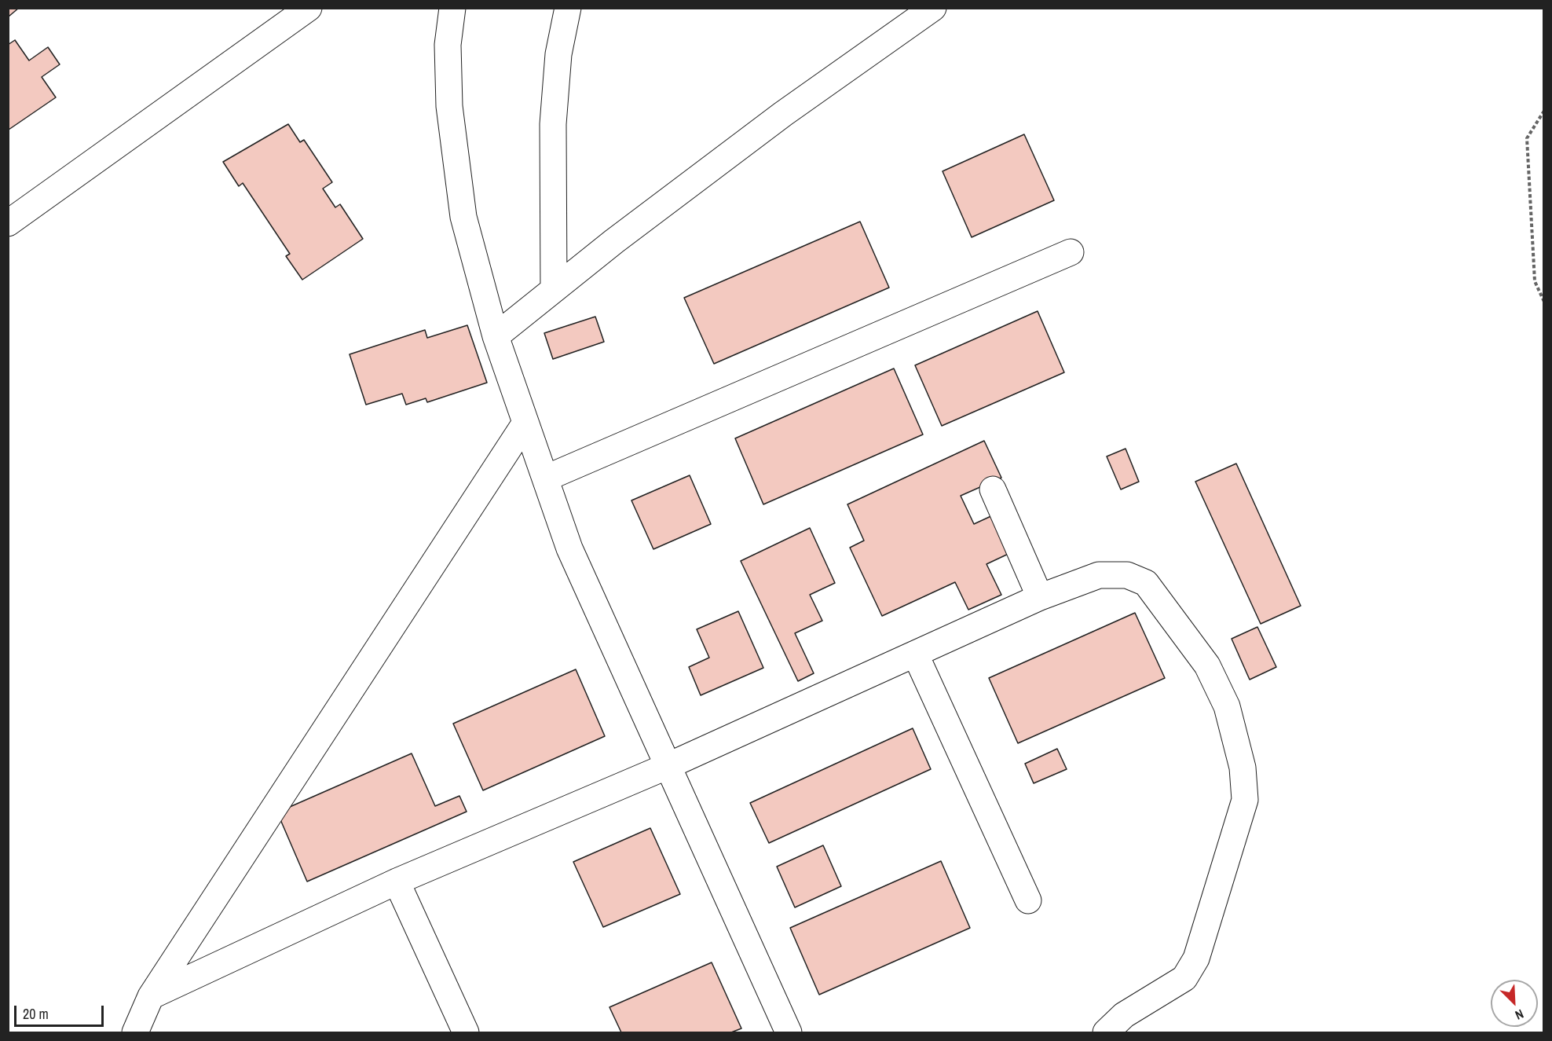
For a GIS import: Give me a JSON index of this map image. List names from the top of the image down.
{
  "scale_bar": "20 m",
  "north": "bottom right"
}
